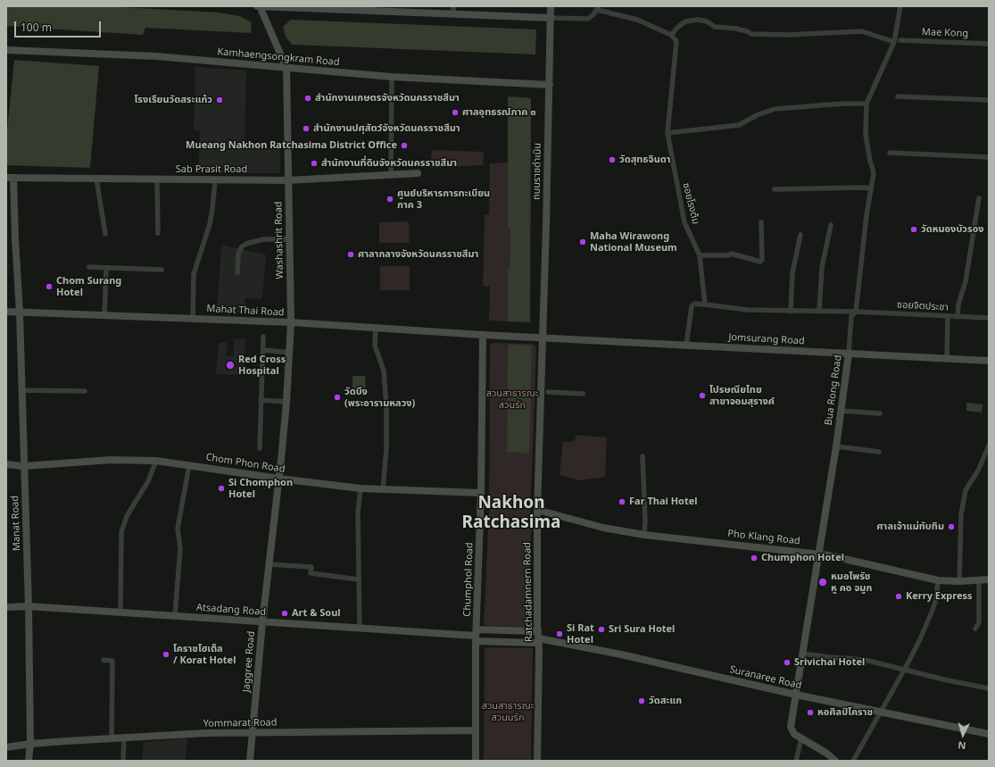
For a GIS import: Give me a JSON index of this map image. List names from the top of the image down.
{
  "streets": {
    "street": [
      "Mae Kong",
      "Kamhaengsongkram Road",
      "Sab Prasit Road",
      "ถนนราชดำเนิน",
      "ซอยโรงต้ม",
      "Washashrit Road",
      "ซอยจิตประชา",
      "Mahat Thai Road",
      "Jomsurang Road",
      "Bua Rong Road",
      "Chom Phon Road",
      "Manat Road",
      "Pho Klang Road",
      "Chumphol Road",
      "Ratchadamnern Road",
      "Atsadang Road",
      "Jaggree Road",
      "Suranaree Road",
      "Yommarat Road"
    ]
  },
  "crossings": [
    ["Kamhaengsongkram Road", "ถนนราชดำเนิน"],
    ["Kamhaengsongkram Road", "Washashrit Road"],
    ["Sab Prasit Road", "Washashrit Road"],
    ["Sab Prasit Road", "Manat Road"],
    ["ถนนราชดำเนิน", "Mahat Thai Road"],
    ["ถนนราชดำเนิน", "Jomsurang Road"],
    ["ถนนราชดำเนิน", "Ratchadamnern Road"],
    ["Washashrit Road", "Mahat Thai Road"],
    ["Washashrit Road", "Chom Phon Road"],
    ["Washashrit Road", "Jaggree Road"],
    ["ซอยจิตประชา", "Bua Rong Road"],
    ["Mahat Thai Road", "Jomsurang Road"],
    ["Mahat Thai Road", "Manat Road"],
    ["Mahat Thai Road", "Chumphol Road"],
    ["Mahat Thai Road", "Ratchadamnern Road"],
    ["Jomsurang Road", "Bua Rong Road"],
    ["Jomsurang Road", "Ratchadamnern Road"],
    ["Bua Rong Road", "Pho Klang Road"],
    ["Bua Rong Road", "Suranaree Road"],
    ["Chom Phon Road", "Manat Road"],
    ["Chom Phon Road", "Chumphol Road"],
    ["Chom Phon Road", "Jaggree Road"],
    ["Manat Road", "Atsadang Road"],
    ["Manat Road", "Yommarat Road"],
    ["Pho Klang Road", "Ratchadamnern Road"],
    ["Chumphol Road", "Atsadang Road"],
    ["Chumphol Road", "Yommarat Road"],
    ["Ratchadamnern Road", "Suranaree Road"],
    ["Atsadang Road", "Jaggree Road"],
    ["Jaggree Road", "Yommarat Road"]
  ],
  "districts": ["Nakhon Ratchasima"],
  "parks": ["สวนสาธารณะ สวนรัก", "สวนสาธารณะ สวนนรัก"],
  "places": [
    "สำนักงานเกษตรจังหวัดนครราชสีมา",
    "โรงเรียนวัดสระแก้ว",
    "ศาลอุทธรณ์ภาค ๓",
    "สำนักงานปศุสัตว์จังหวัดนครราชสีมา",
    "Mueang Nakhon Ratchasima District Office",
    "วัดสุทธจินดา",
    "สำนักงานที่ดินจังหวัดนครราชสีมา",
    "ศูนย์บริหารการทะเบียน ภาค 3",
    "วัดหนองบัวรอง",
    "Maha Wirawong National Museum",
    "ศาลากลางจังหวัดนครราชสีมา",
    "Chom Surang Hotel",
    "Red Cross Hospital",
    "ไปรษณียไทย สาขาจอมสุรางค์",
    "วัดบึง (พระอารามหลวง)",
    "Si Chomphon Hotel",
    "Far Thai Hotel",
    "ศาลเจ้าแม่ทับทิม",
    "Chumphon Hotel",
    "หมอไพรัช หู คอ จมูก",
    "Kerry Express",
    "Art & Soul",
    "Sri Sura Hotel",
    "Si Rat Hotel",
    "โคราชโฮเต็ล / Korat Hotel",
    "Srivichai Hotel",
    "วัดสะแก",
    "หอศิลป์โคราช"
  ],
  "scale_bar": "100 m",
  "north": "bottom"
}
